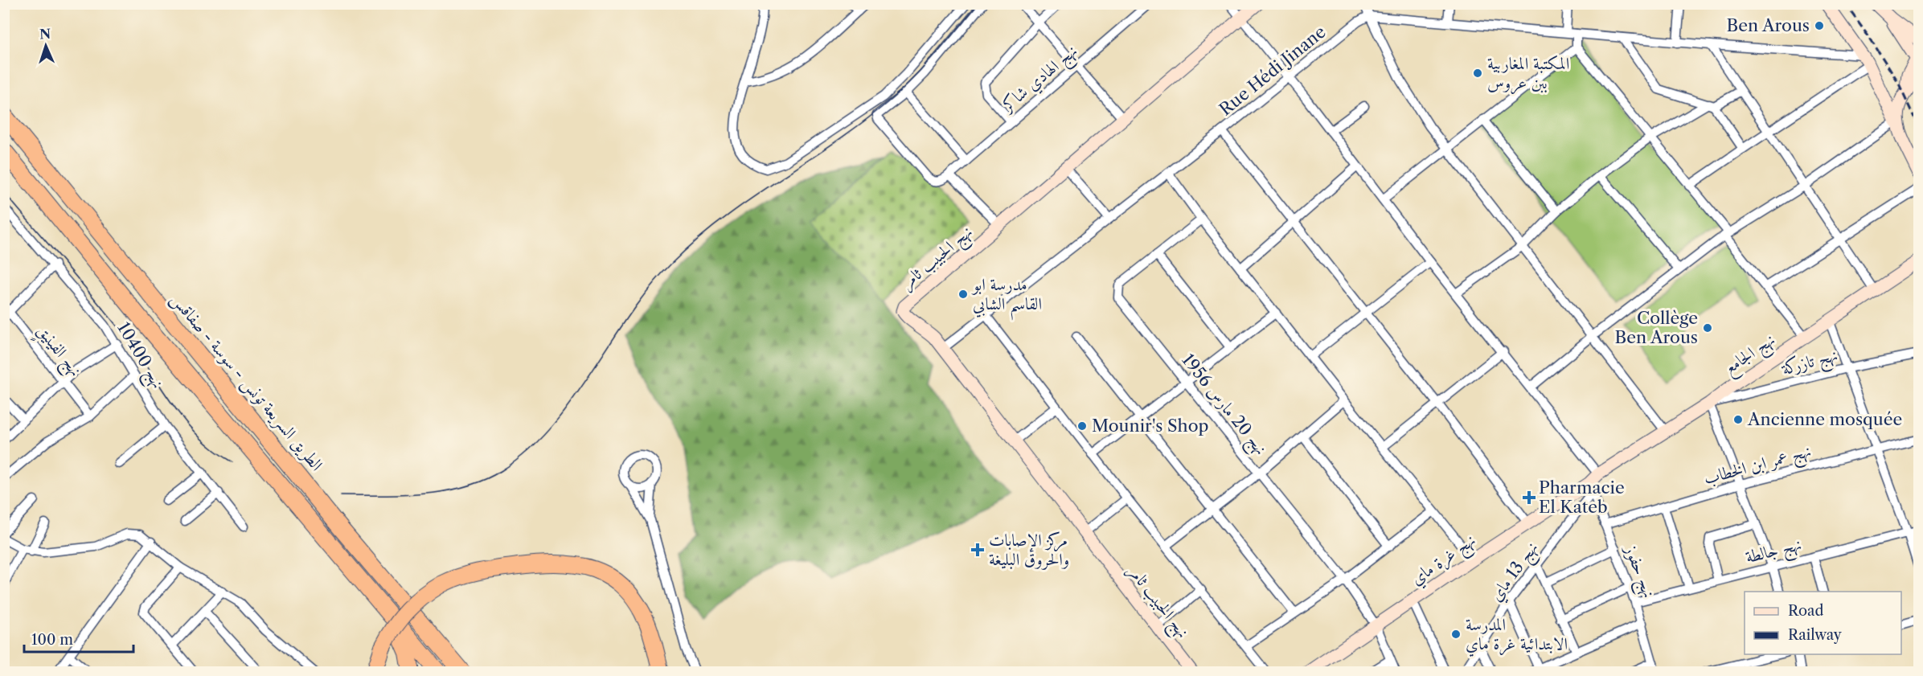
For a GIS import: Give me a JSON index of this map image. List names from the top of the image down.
{
  "streets": {
    "highway": ["الطريق السريعة تونس - سوسة - صفاقس"],
    "street": [
      "Rue Hédi Jinane",
      "نهج الهادي شاكر",
      "نهج الحبيب ثامر",
      "نهج الفينيقٍ",
      "نهج الجامع",
      "نهج 10400",
      "نهج تازركة",
      "نهج 20 مارس 1956",
      "نهج عمر ابن الخطاب",
      "نهج جالطة",
      "نهج غرة ماي",
      "نهج 13 ماي",
      "نهج حفوز"
    ]
  },
  "crossings": [
    ["Rue Hédi Jinane", "نهج الحبيب ثامر"],
    ["Rue Hédi Jinane", "نهج حفوز"],
    ["نهج الحبيب ثامر", "نهج حفوز"],
    ["نهج الجامع", "نهج تازركة"],
    ["نهج الجامع", "نهج غرة ماي"],
    ["نهج الجامع", "نهج 13 ماي"],
    ["نهج الجامع", "نهج حفوز"],
    ["نهج 20 مارس 1956", "نهج غرة ماي"],
    ["نهج عمر ابن الخطاب", "نهج حفوز"],
    ["نهج جالطة", "نهج حفوز"],
    ["نهج غرة ماي", "نهج 13 ماي"],
    ["نهج غرة ماي", "نهج حفوز"],
    ["نهج 13 ماي", "نهج حفوز"]
  ],
  "places": {
    "other": [
      "Ben Arous",
      "المكتبة المغاربية ببن عروس",
      "مدرسة ابو القاسم الشابي",
      "Collège Ben Arous",
      "Ancienne mosquée",
      "Mounir's Shop",
      "المدرسة الابتدائية غرة ماي"
    ],
    "health": ["Pharmacie El Kateb", "مركز الإصابات والحروق البليغة"]
  },
  "legend": ["Road", "Railway"],
  "scale_bar": "100 m",
  "north": "top"
}
